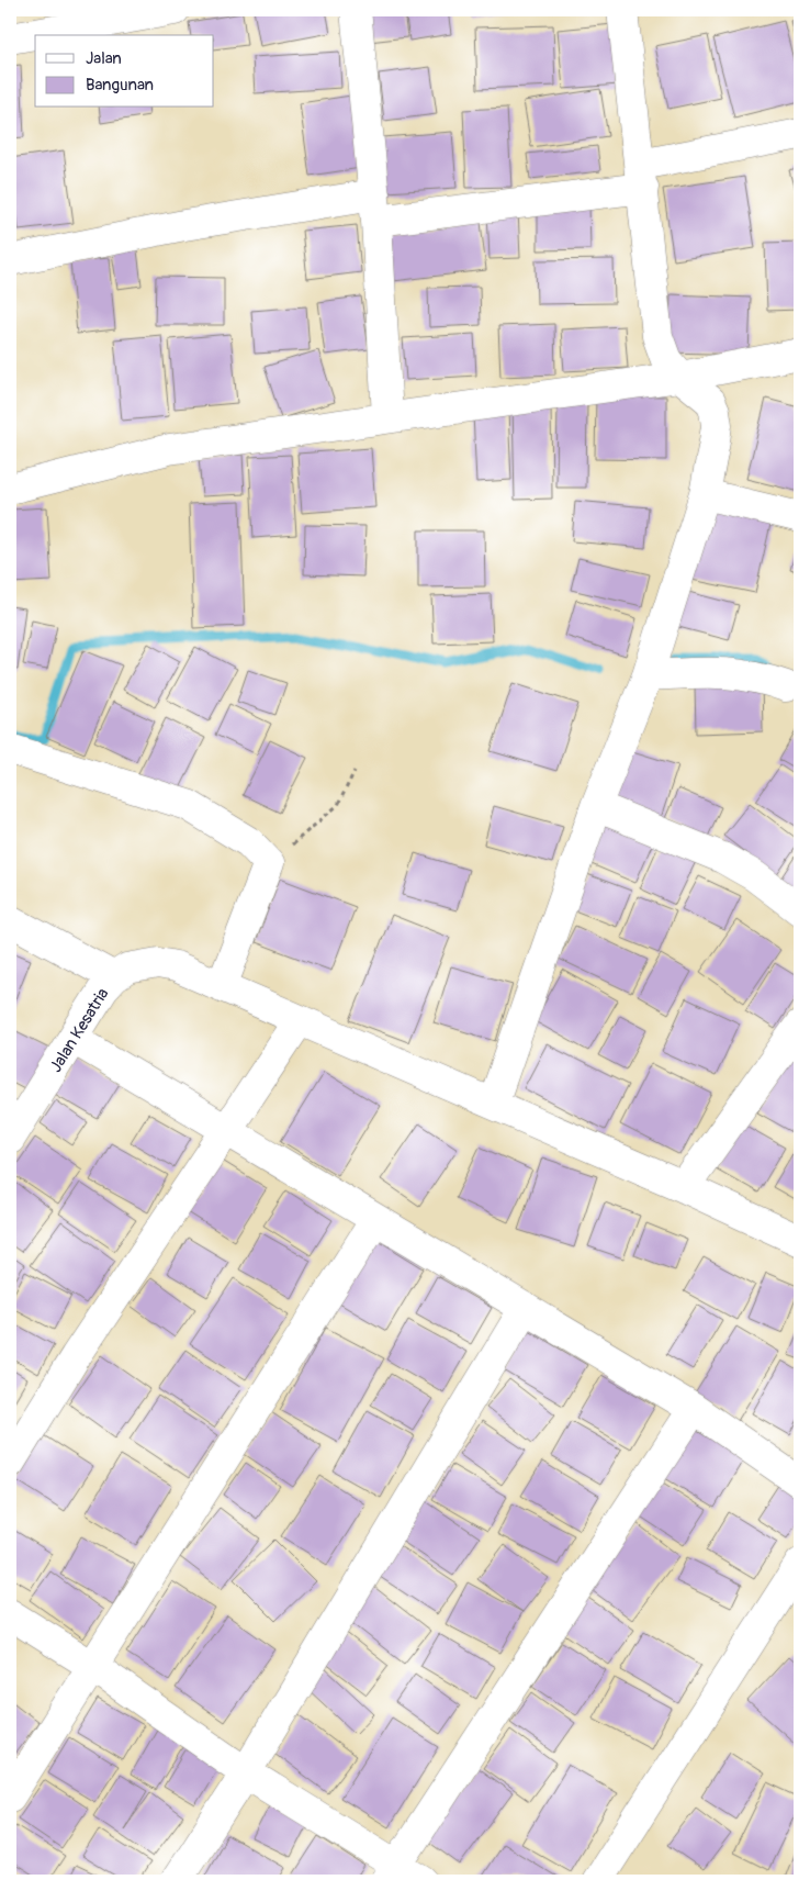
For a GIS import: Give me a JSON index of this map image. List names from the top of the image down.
{
  "streets": {
    "street": ["Jalan Kesatria"]
  },
  "legend": ["Jalan", "Bangunan"]
}
